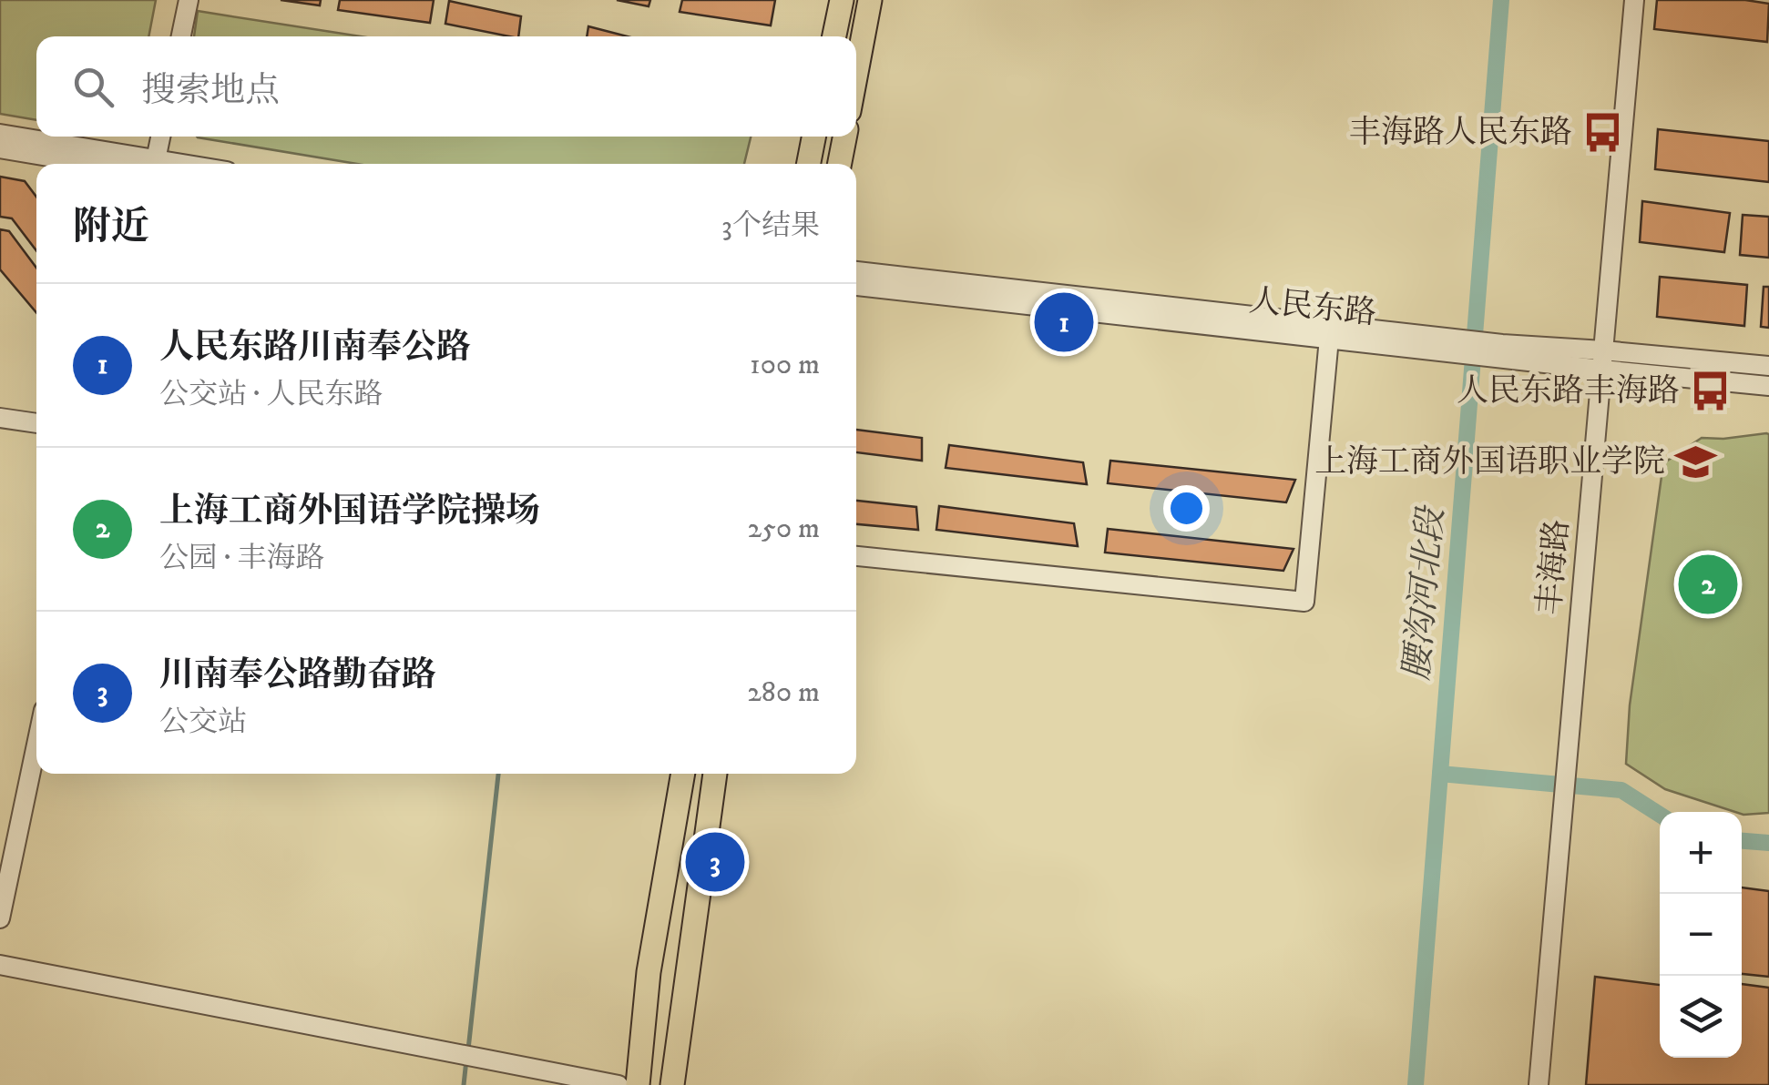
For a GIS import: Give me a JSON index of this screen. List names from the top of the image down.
{
  "streets": {
    "street": ["人民东路", "丰海路"]
  },
  "crossings": [
    ["人民东路", "丰海路"]
  ],
  "water": ["腰沟河北段"],
  "places": {
    "bus stop": ["丰海路人民东路", "人民东路丰海路"],
    "school or university": ["上海工商外国语职业学院"]
  },
  "page": {
    "search": "搜索地点",
    "heading": ["附近", "3个结果"],
    "list": [
      {
        "mark": "1",
        "name": "人民东路川南奉公路",
        "note": "公交站 · 人民东路",
        "value": "100 m"
      },
      {
        "mark": "2",
        "name": "上海工商外国语学院操场",
        "note": "公园 · 丰海路",
        "value": "250 m"
      },
      {
        "mark": "3",
        "name": "川南奉公路勤奋路",
        "note": "公交站",
        "value": "280 m"
      }
    ],
    "pins": ["1", "2", "3"],
    "map_buttons": ["+", "−"]
  }
}
